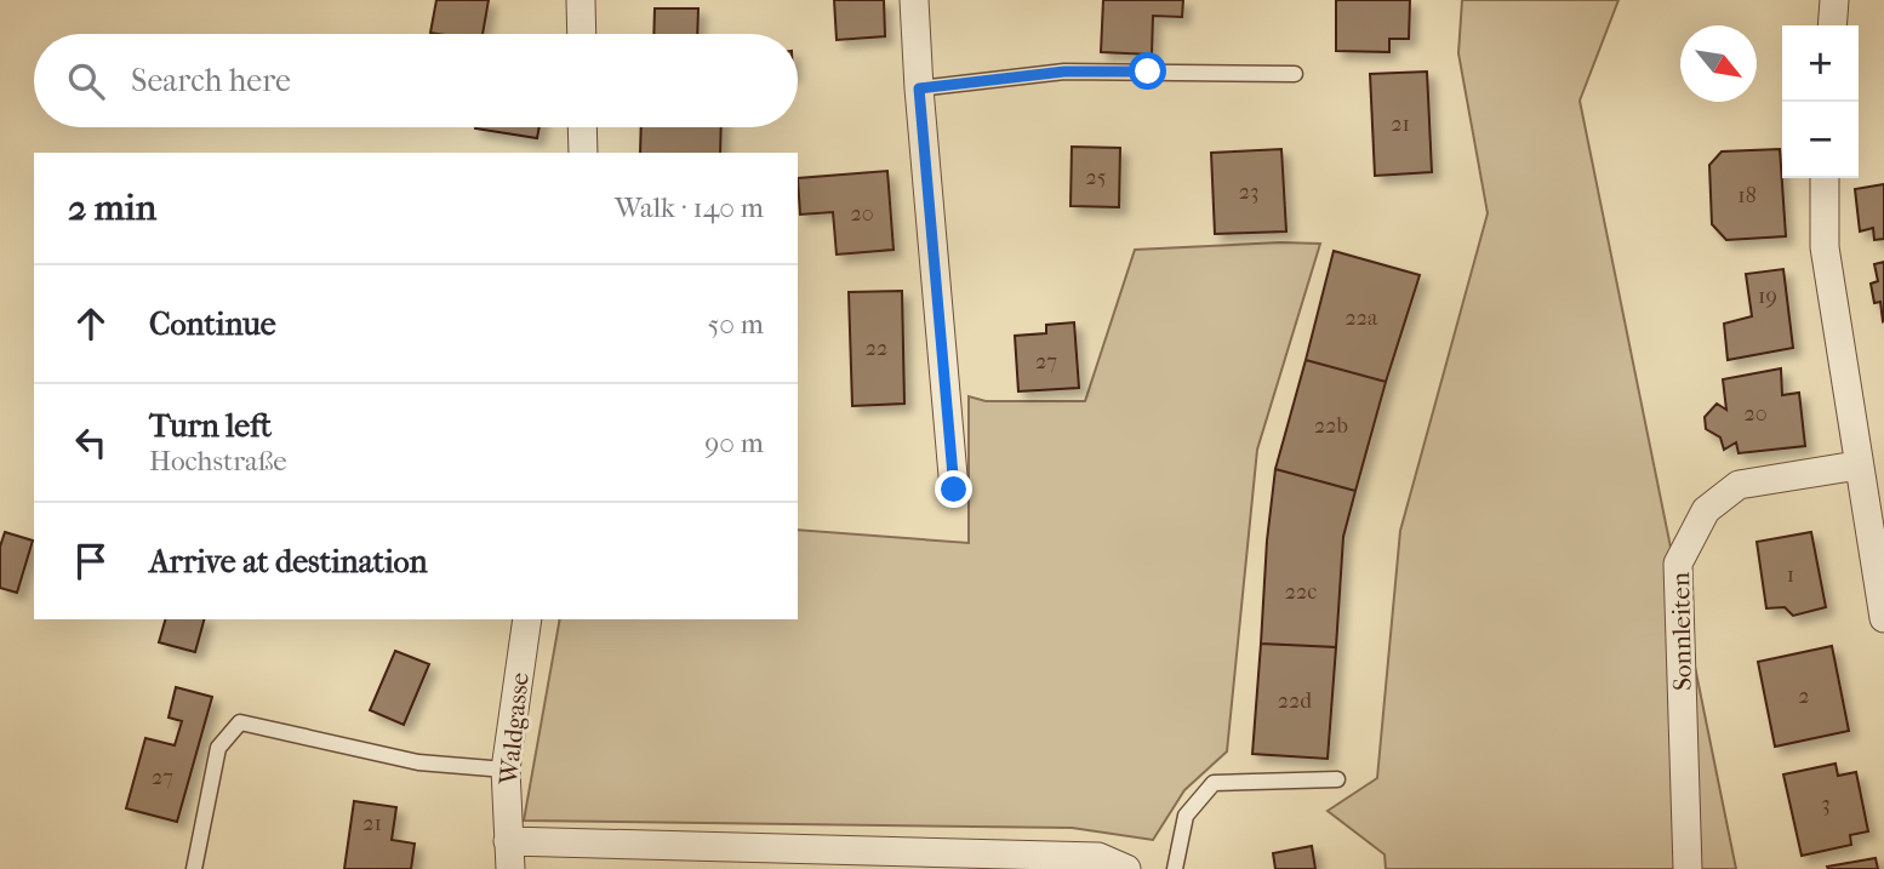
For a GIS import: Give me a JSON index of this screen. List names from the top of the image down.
{
  "streets": {
    "street": ["Sonnleiten", "Waldgasse"]
  },
  "house_numbers": [
    "21",
    "25",
    "23",
    "18",
    "20",
    "19",
    "22a",
    "22",
    "27",
    "20",
    "22b",
    "1",
    "22c",
    "2",
    "22d",
    "27",
    "3",
    "21"
  ],
  "north": "bottom right",
  "page": {
    "map_buttons": ["+", "−"],
    "search": "Search here",
    "heading": ["2 min", "Walk · 140 m"],
    "list": [
      ["Continue", "50 m"],
      ["Turn left", "Hochstraße", "90 m"],
      "Arrive at destination"
    ]
  }
}
